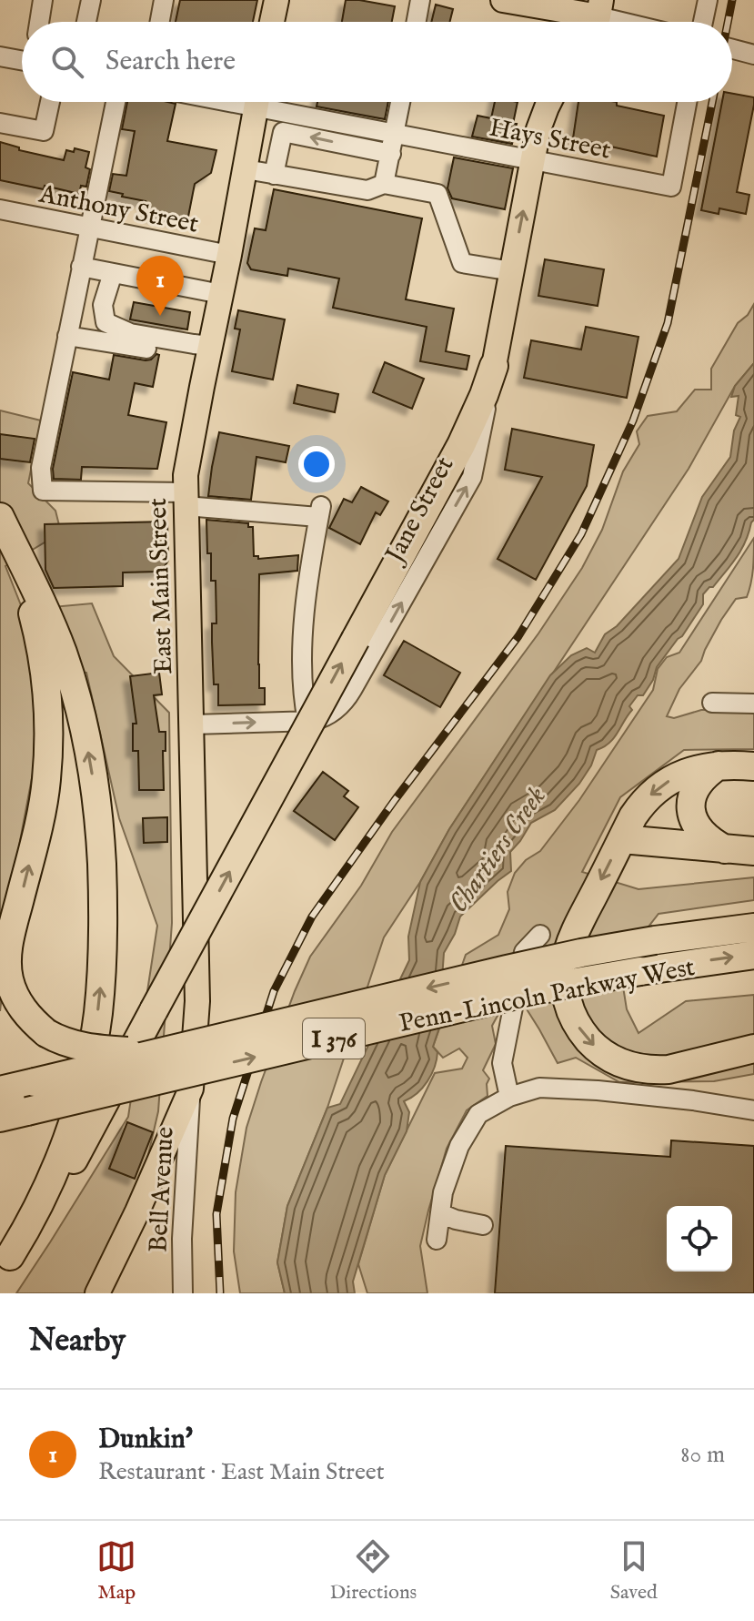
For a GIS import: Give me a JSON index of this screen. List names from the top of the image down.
{
  "streets": {
    "highway": ["Penn-Lincoln Parkway West", "I 376"],
    "main road": ["Jane Street", "East Main Street"],
    "street": ["Hays Street", "Anthony Street", "Bell Avenue"]
  },
  "crossings": [
    ["Hays Street", "Jane Street"],
    ["Anthony Street", "East Main Street"],
    ["Jane Street", "East Main Street"],
    ["East Main Street", "Bell Avenue"]
  ],
  "one_way": ["Jane Street"],
  "water": ["Chartiers Creek"],
  "page": {
    "search": "Search here",
    "pins": "1",
    "heading": "Nearby",
    "list": [
      {
        "mark": "1",
        "name": "Dunkin'",
        "note": "Restaurant · East Main Street",
        "value": "80 m"
      }
    ],
    "nav": ["Map", "Directions", "Saved"]
  }
}
